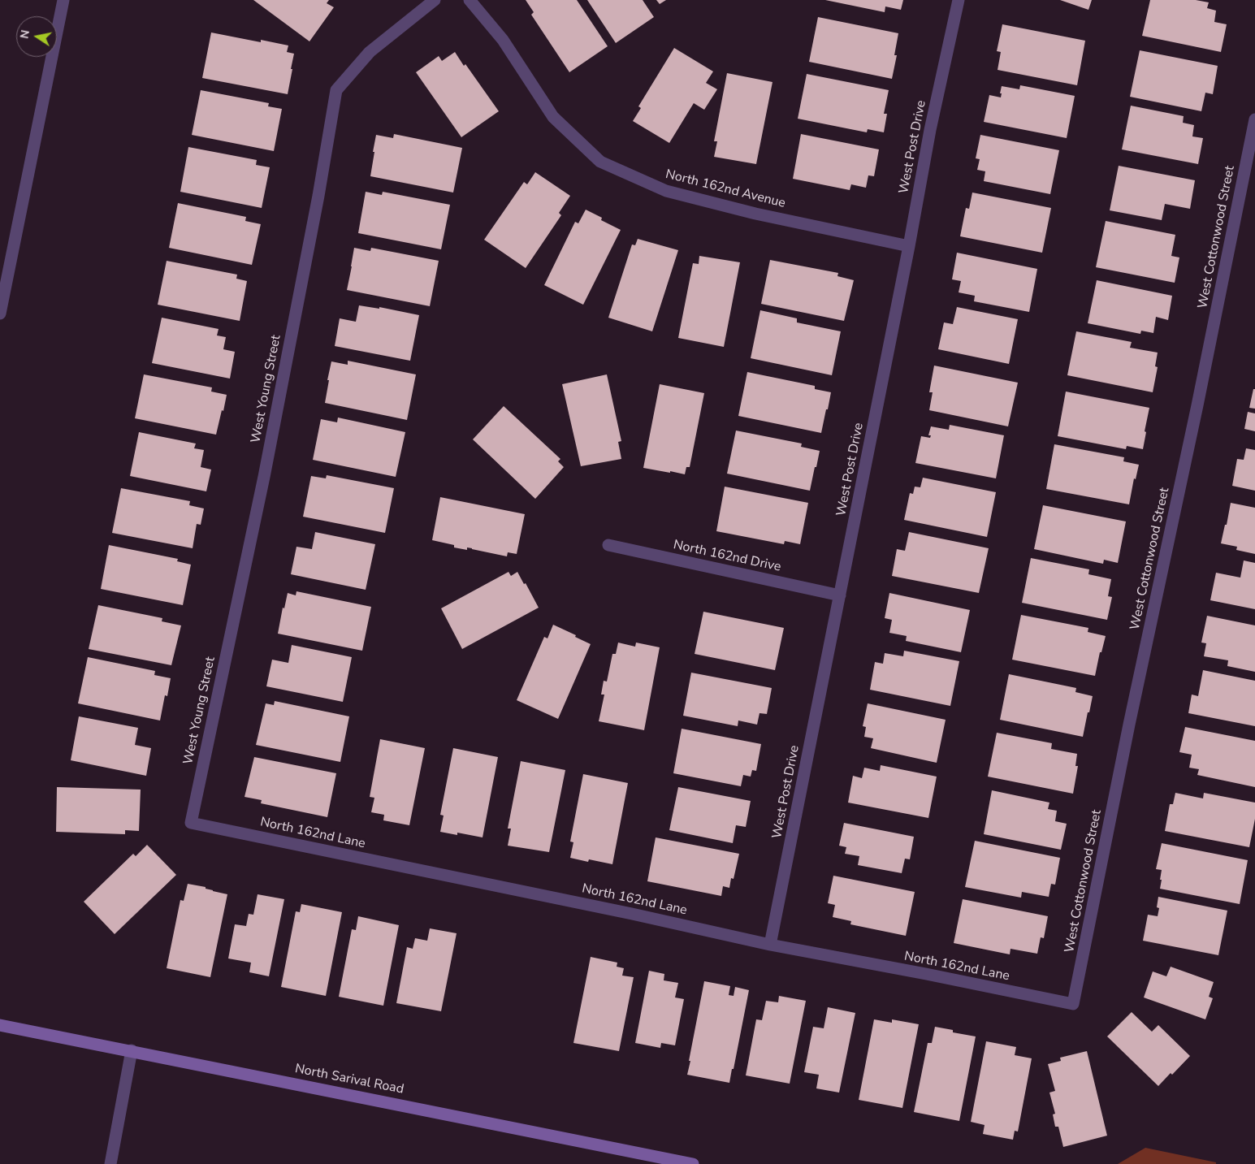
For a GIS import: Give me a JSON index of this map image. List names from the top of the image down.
{
  "streets": {
    "main road": ["North Sarival Road"],
    "street": [
      "West Post Drive",
      "North 162nd Avenue",
      "West Cottonwood Street",
      "West Young Street",
      "North 162nd Drive",
      "North 162nd Lane"
    ]
  },
  "crossings": [
    ["West Post Drive", "North 162nd Avenue"],
    ["West Post Drive", "North 162nd Drive"],
    ["West Post Drive", "North 162nd Lane"],
    ["West Cottonwood Street", "North 162nd Lane"],
    ["West Young Street", "North 162nd Lane"]
  ],
  "north": "left"
}
